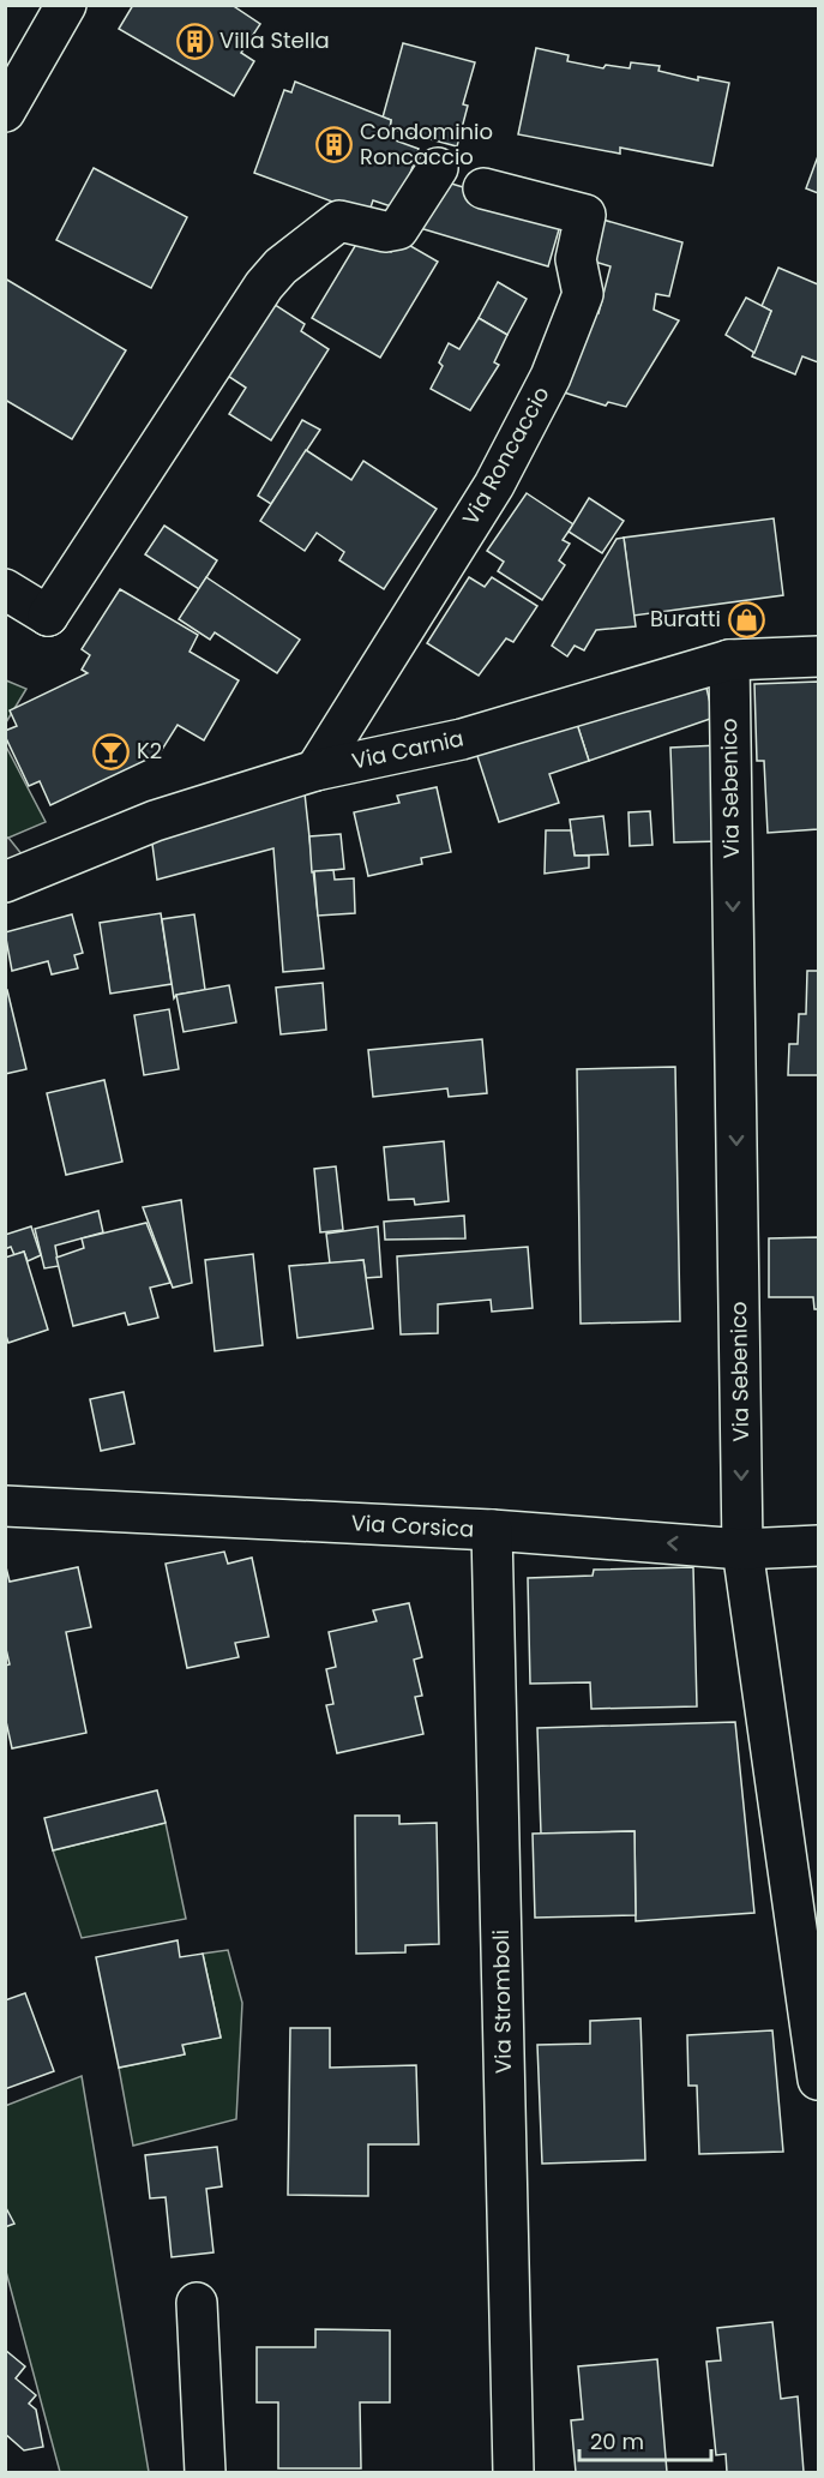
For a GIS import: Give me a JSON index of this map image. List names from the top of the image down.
{
  "streets": {
    "street": [
      "Via Roncaccio",
      "Via Carnia",
      "Via Sebenico",
      "Via Corsica",
      "Via Stromboli"
    ]
  },
  "crossings": [
    ["Via Roncaccio", "Via Carnia"],
    ["Via Carnia", "Via Sebenico"],
    ["Via Sebenico", "Via Corsica"],
    ["Via Corsica", "Via Stromboli"]
  ],
  "one_way": ["Via Sebenico"],
  "places": {
    "building": ["Villa Stella", "Condominio Roncaccio"],
    "shop": ["Buratti"],
    "bar": ["K2"]
  },
  "scale_bar": "20 m"
}
